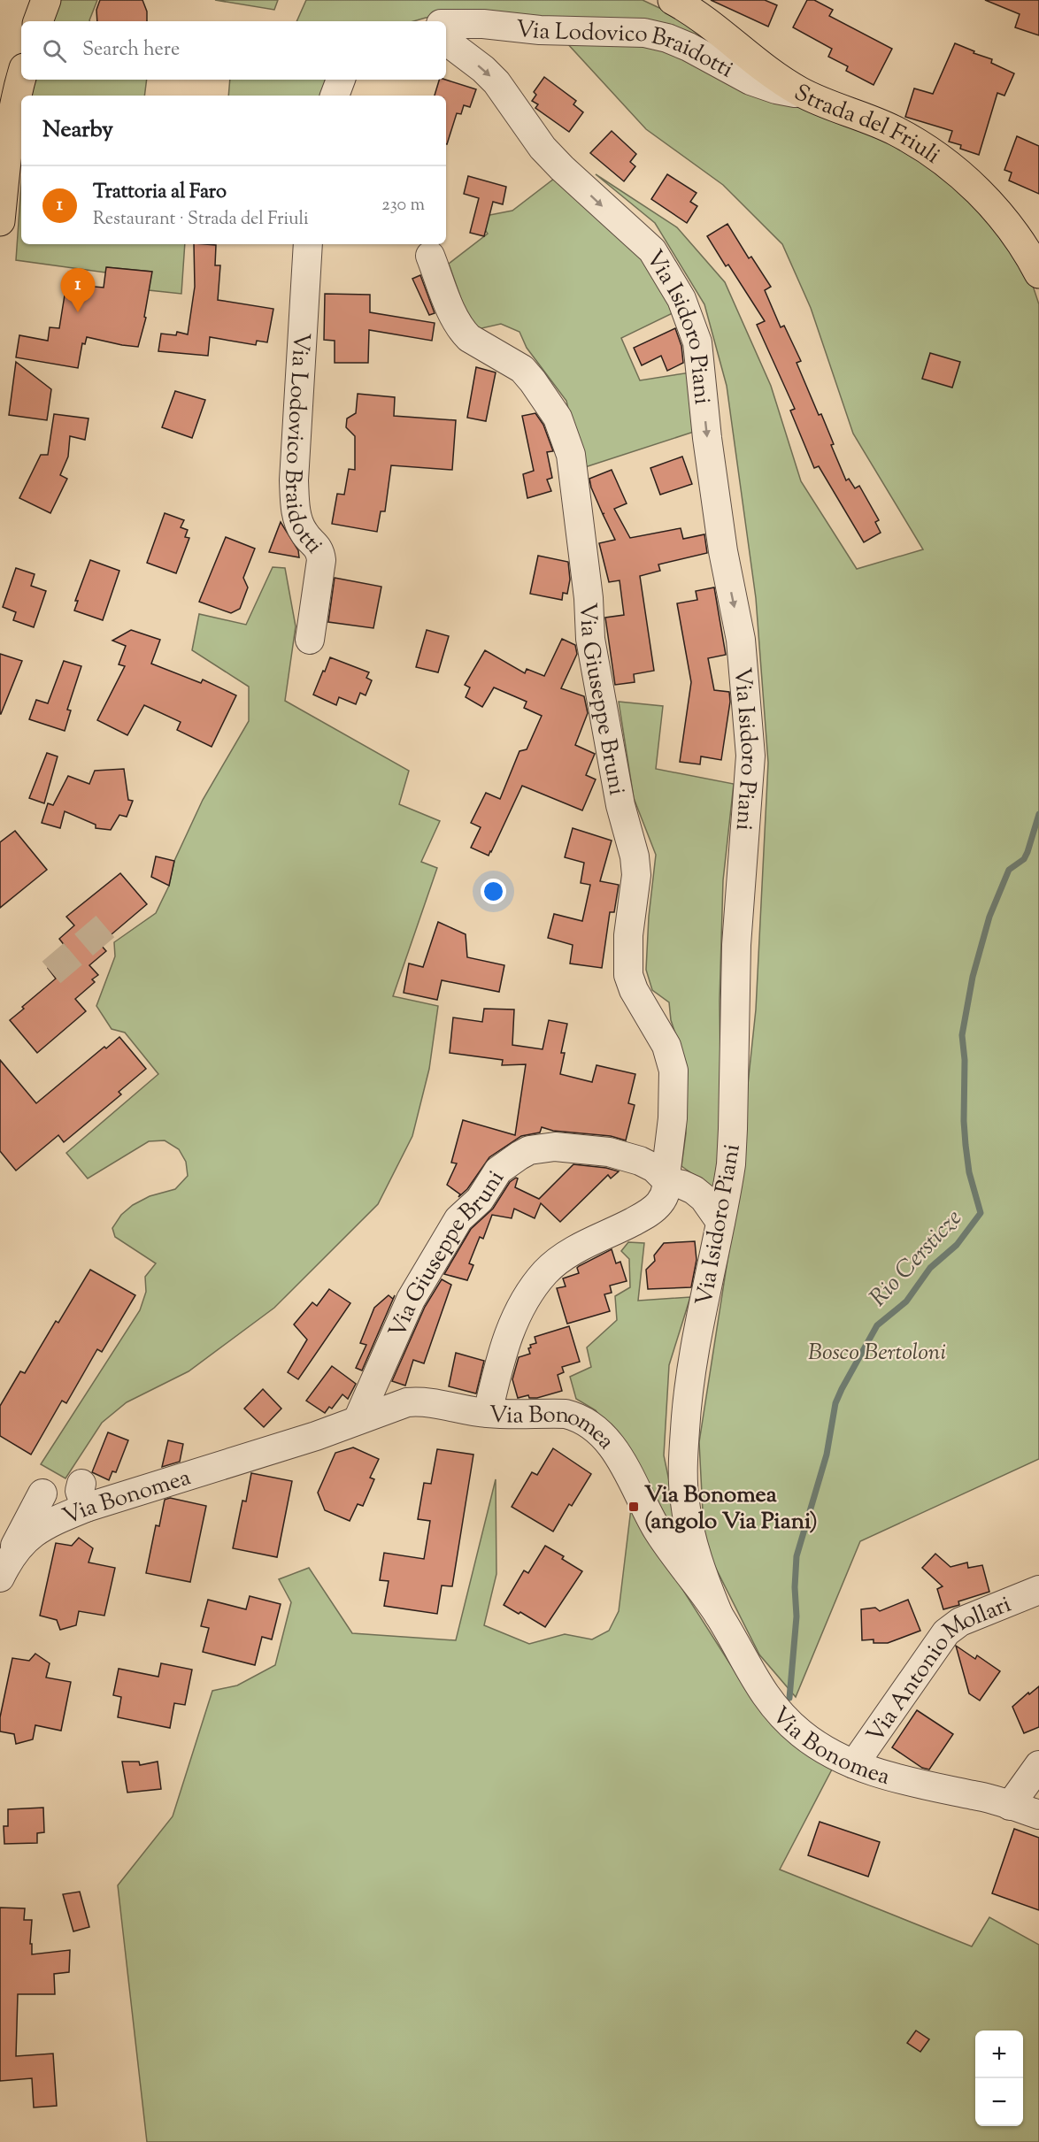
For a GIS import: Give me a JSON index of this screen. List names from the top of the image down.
{
  "streets": {
    "main road": ["Strada del Friuli"],
    "street": [
      "Via Lodovico Braidotti",
      "Via Isidoro Piani",
      "Via Giuseppe Bruni",
      "Via Bonomea",
      "Via Antonio Mollari"
    ]
  },
  "crossings": [
    ["Via Lodovico Braidotti", "Strada del Friuli"],
    ["Via Isidoro Piani", "Via Giuseppe Bruni"],
    ["Via Isidoro Piani", "Via Bonomea"],
    ["Via Giuseppe Bruni", "Via Bonomea"],
    ["Via Bonomea", "Via Antonio Mollari"]
  ],
  "one_way": ["Via Isidoro Piani"],
  "water": ["Rio Cersticze"],
  "parks": ["Bosco Bertoloni"],
  "places": {
    "transit": ["Via Bonomea (angolo Via Piani)"]
  },
  "page": {
    "search": "Search here",
    "heading": "Nearby",
    "list": [
      {
        "mark": "1",
        "name": "Trattoria al Faro",
        "note": "Restaurant · Strada del Friuli",
        "value": "230 m"
      }
    ],
    "pins": "1",
    "map_buttons": ["+", "−"]
  }
}
